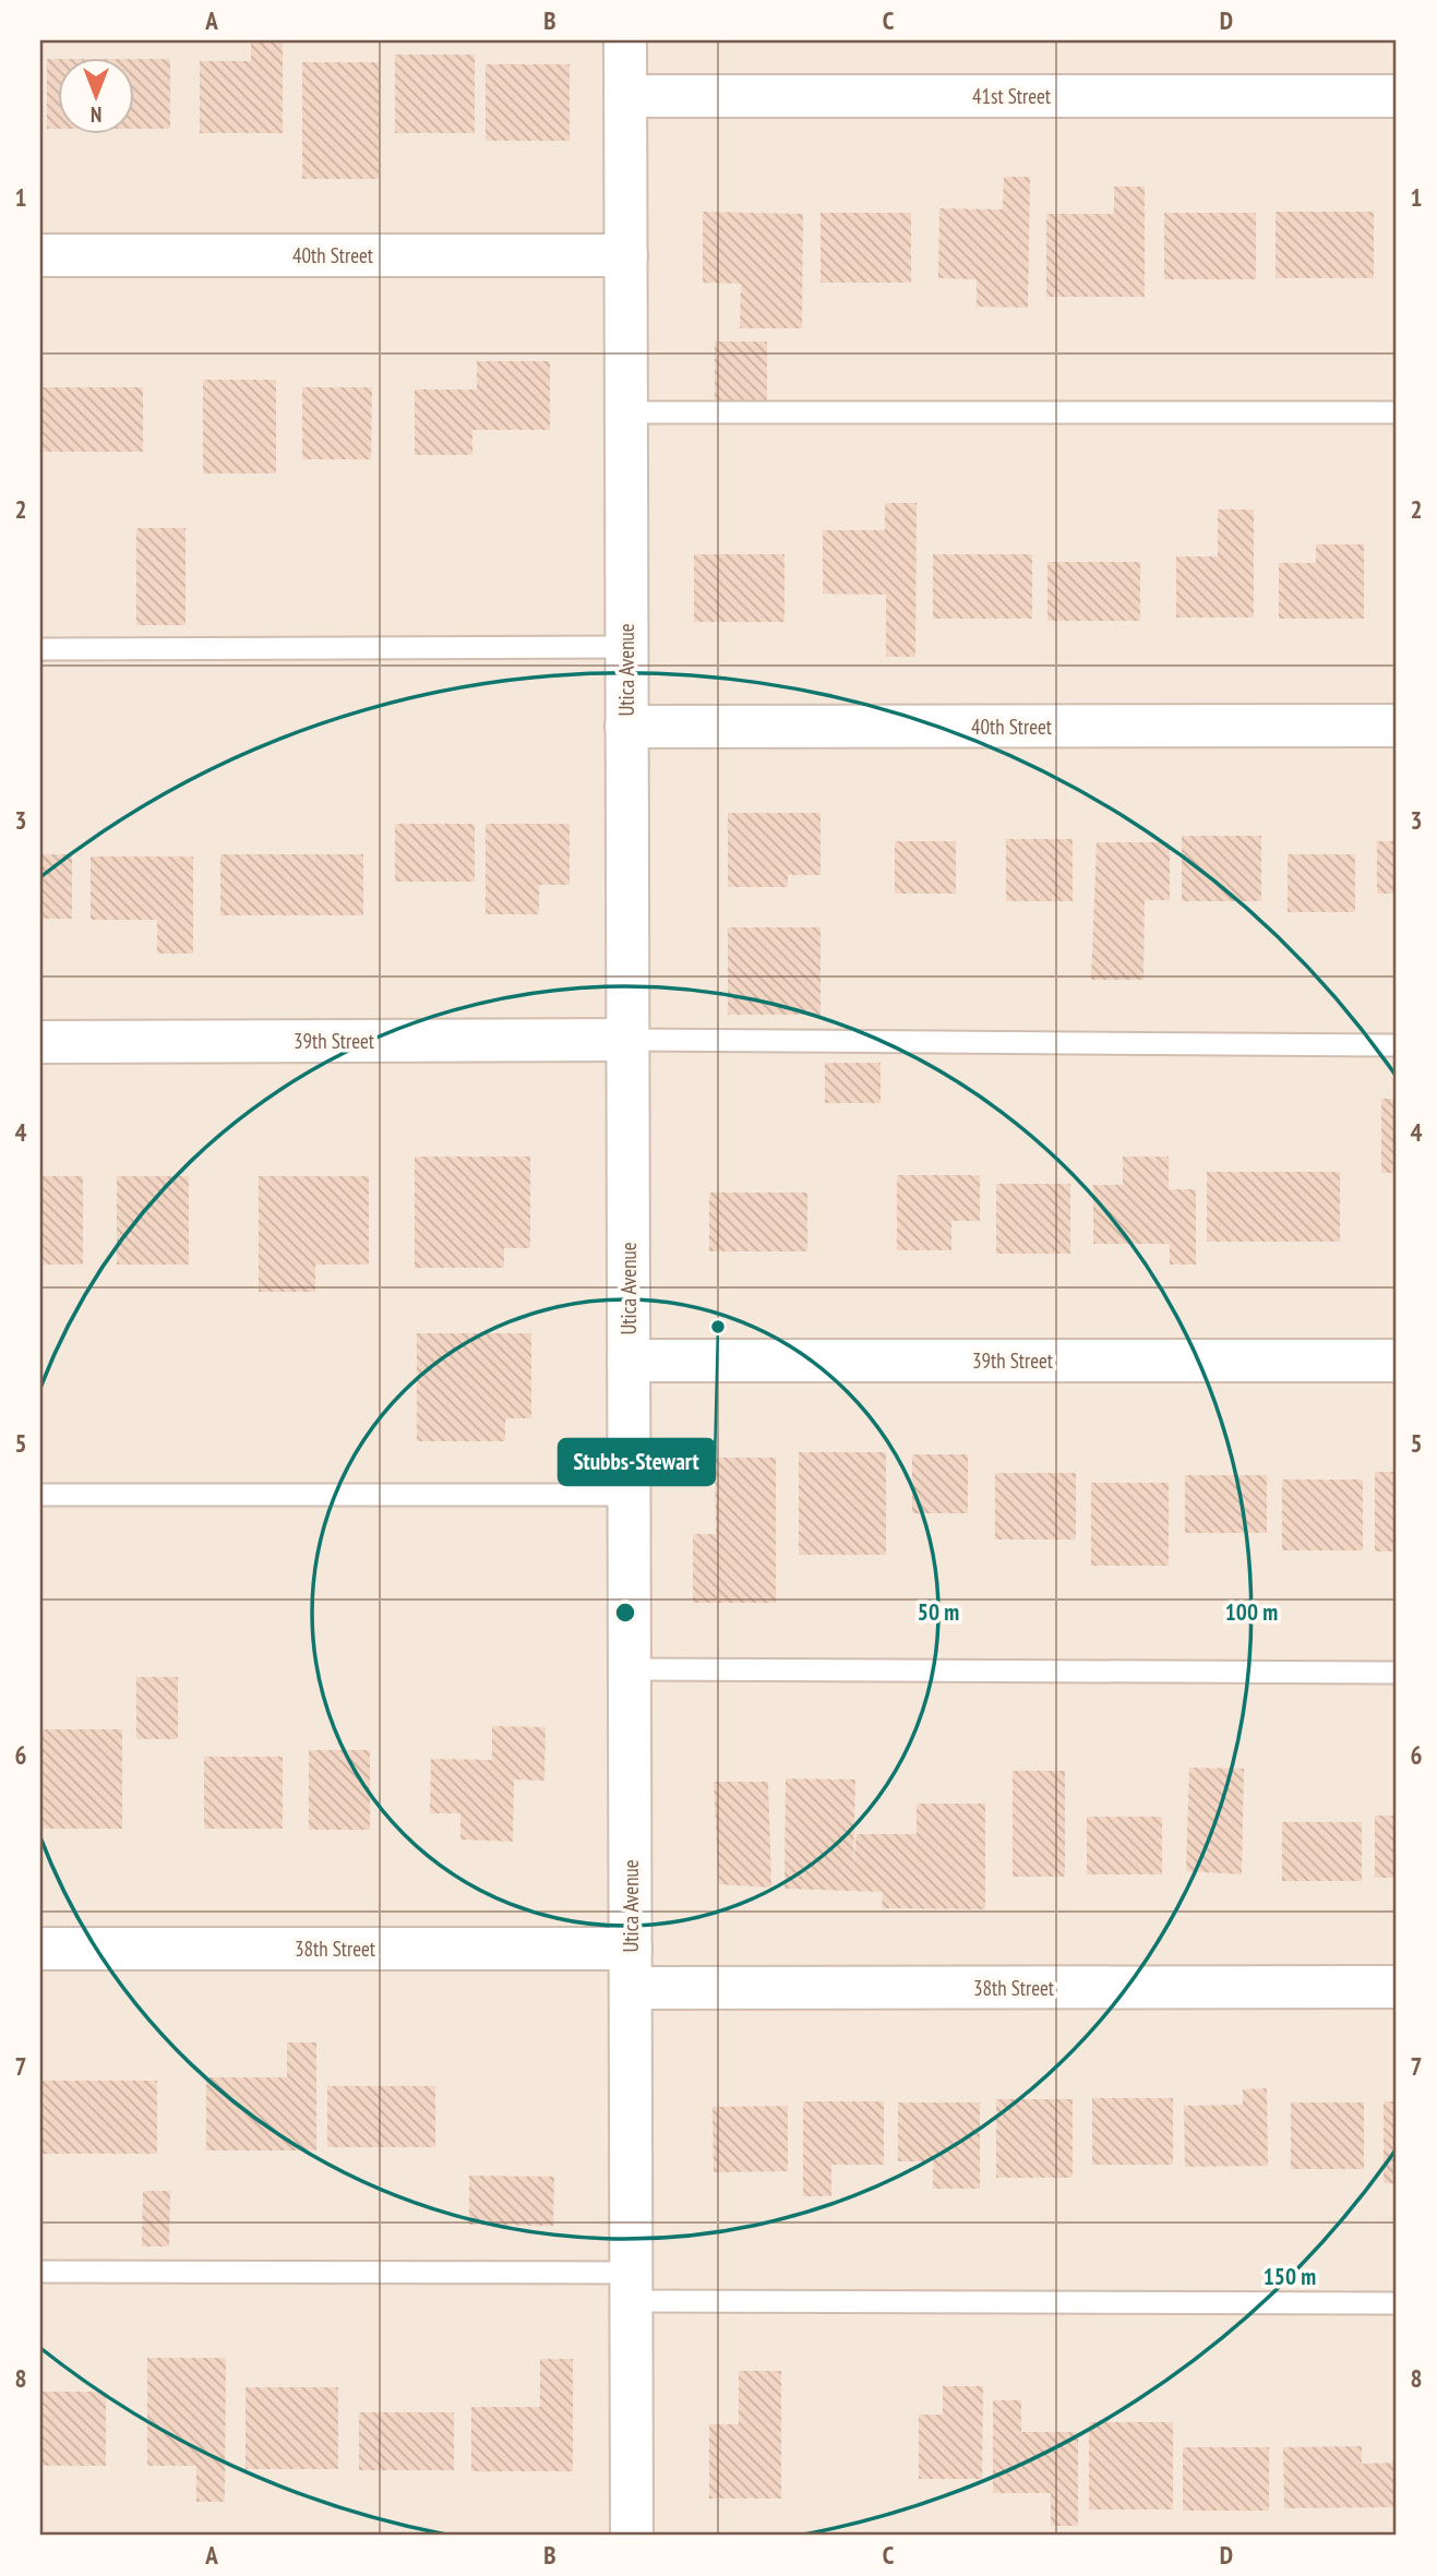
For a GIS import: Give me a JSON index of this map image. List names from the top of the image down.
{
  "streets": {
    "street": [
      "41st Street",
      "40th Street",
      "Utica Avenue",
      "39th Street",
      "38th Street"
    ]
  },
  "crossings": [
    ["41st Street", "Utica Avenue"],
    ["40th Street", "Utica Avenue"],
    ["Utica Avenue", "39th Street"],
    ["Utica Avenue", "38th Street"]
  ],
  "places": ["Stubbs-Stewart"],
  "north": "bottom",
  "grid": {
    "columns": [
      "A",
      "B",
      "C",
      "D"
    ],
    "rows": [
      "1",
      "2",
      "3",
      "4",
      "5",
      "6",
      "7",
      "8"
    ]
  },
  "rings": ["50 m", "100 m", "150 m"]
}
